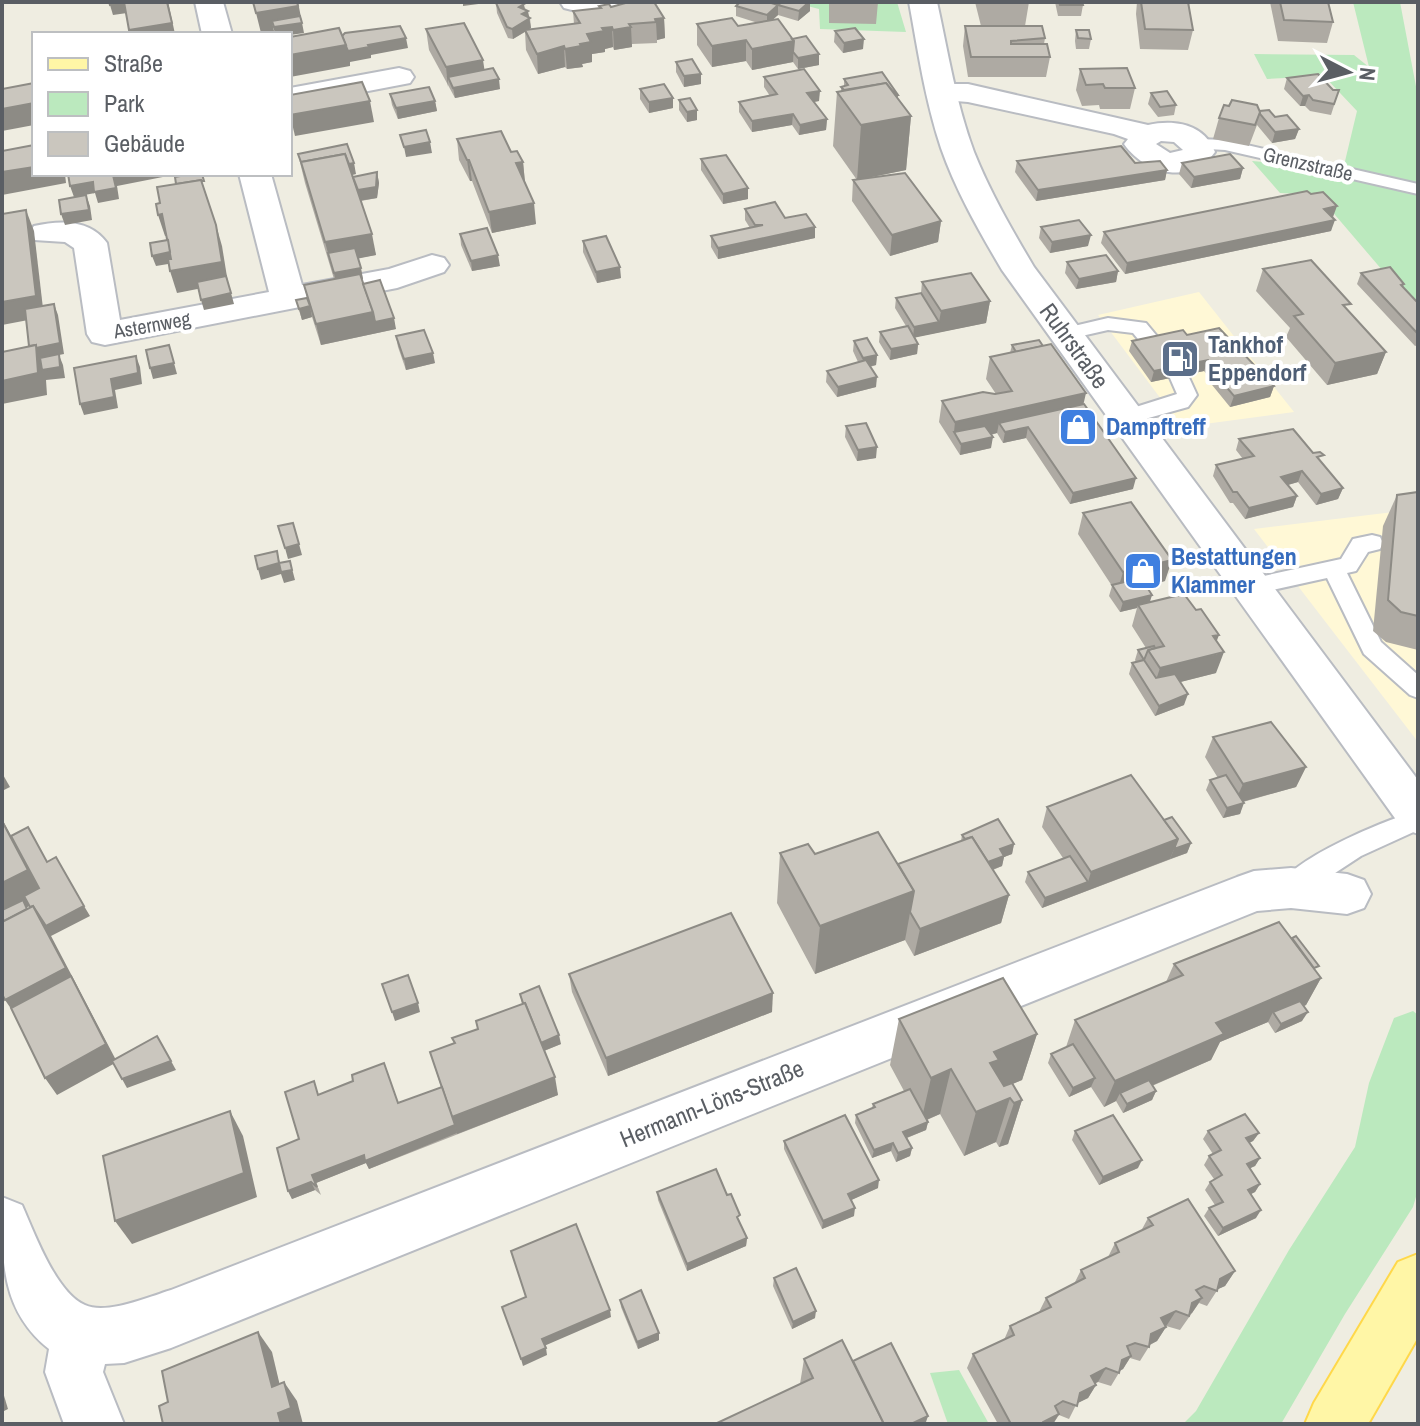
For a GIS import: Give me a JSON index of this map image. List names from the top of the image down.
{
  "streets": {
    "street": [
      "Grenzstraße",
      "Asternweg",
      "Ruhrstraße",
      "Hermann-Löns-Straße"
    ]
  },
  "crossings": [
    ["Grenzstraße", "Ruhrstraße"]
  ],
  "places": {
    "fuel station": ["Tankhof Eppendorf"],
    "shop": ["Dampftreff", "Bestattungen Klammer"]
  },
  "legend": ["Straße", "Park", "Gebäude"],
  "north": "right"
}
